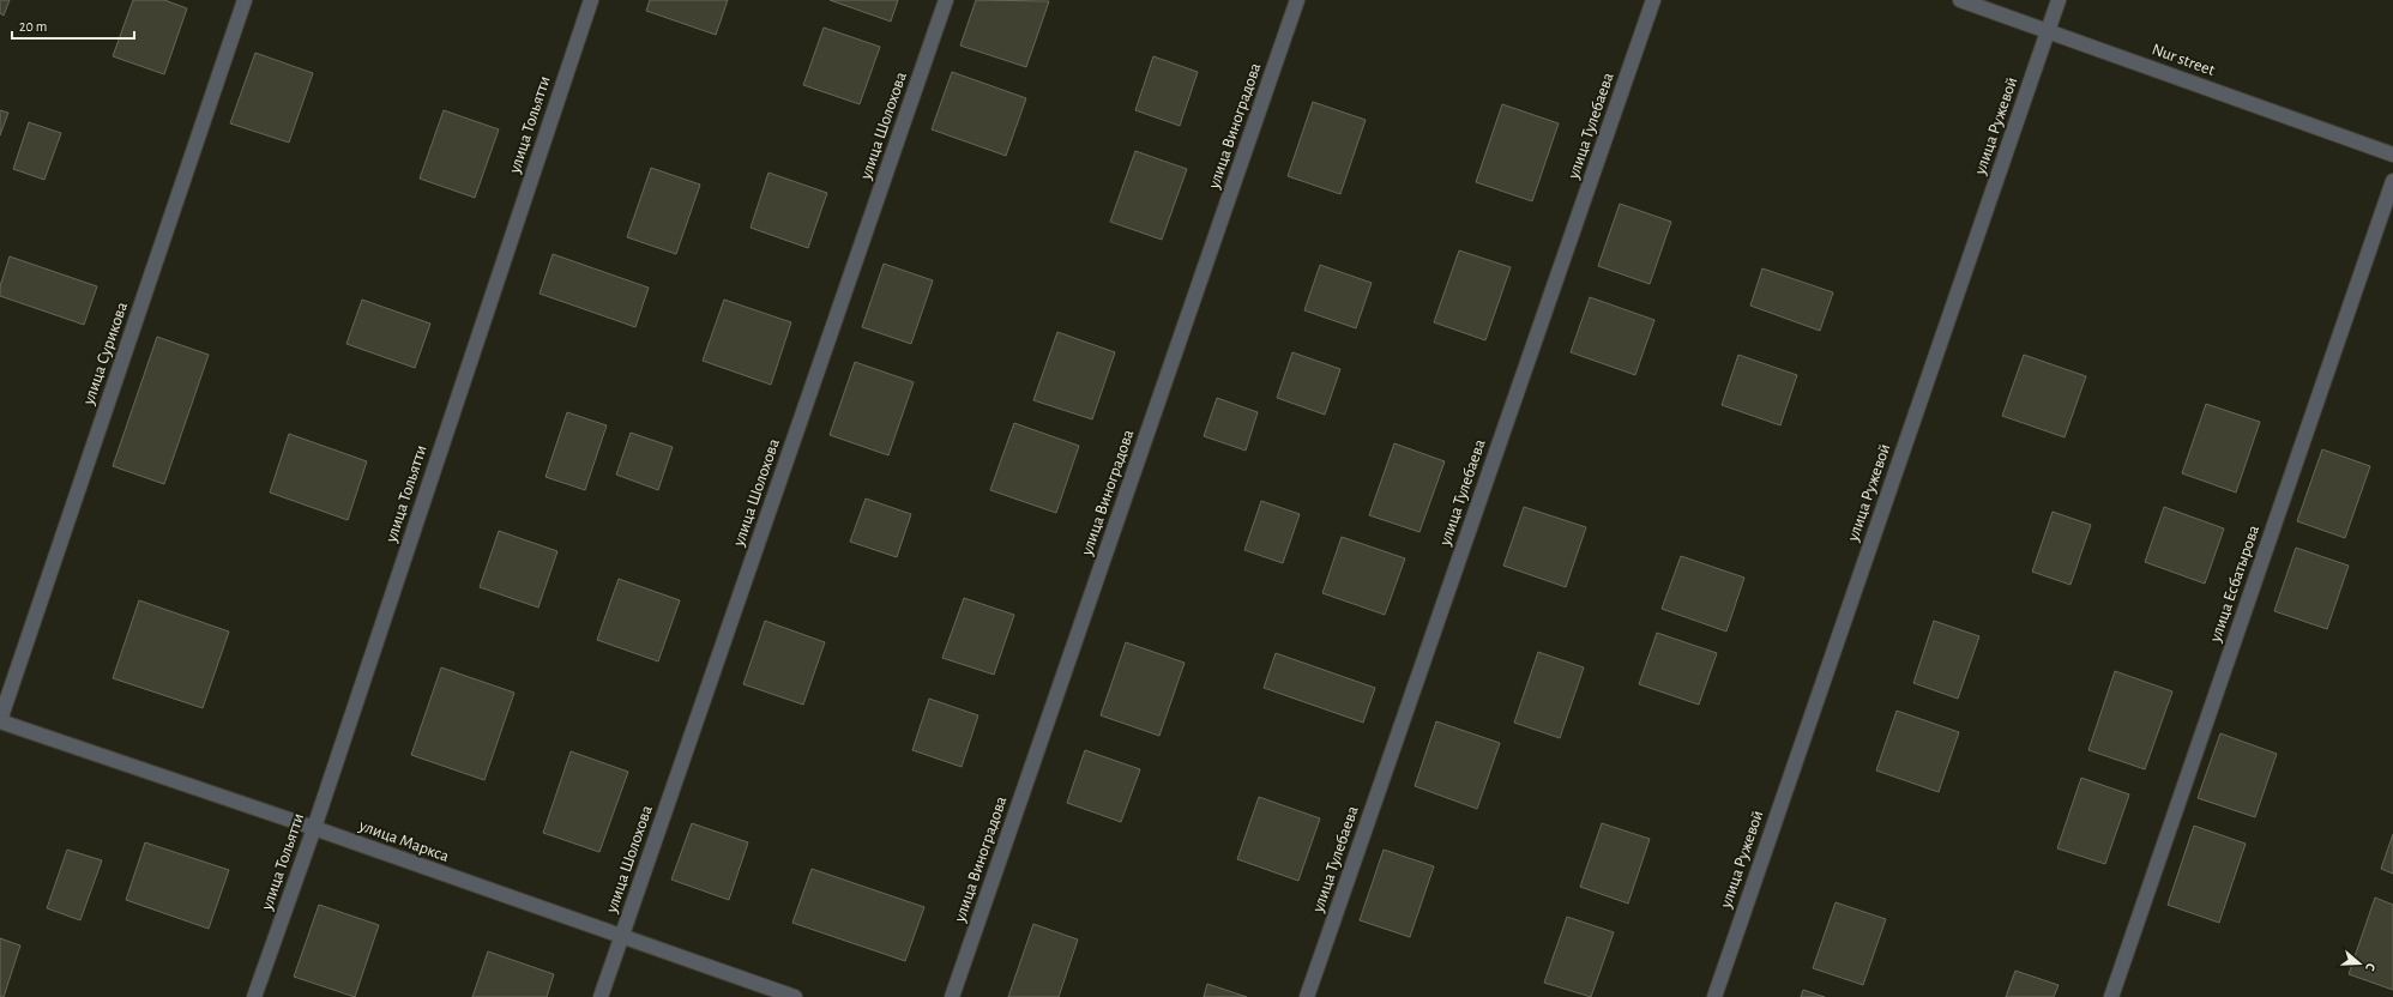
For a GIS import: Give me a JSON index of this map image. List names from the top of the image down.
{
  "streets": {
    "street": [
      "Nur street",
      "улица Тольятти",
      "улица Шолохова",
      "улица Виноградова",
      "улица Тулебаева",
      "улица Ружевой",
      "улица Сурикова",
      "улица Есбатырова",
      "улица Маркса"
    ]
  },
  "crossings": [
    ["Nur street", "улица Ружевой"],
    ["улица Тольятти", "улица Маркса"],
    ["улица Шолохова", "улица Маркса"],
    ["улица Сурикова", "улица Маркса"]
  ],
  "scale_bar": "20 m",
  "north": "right"
}
